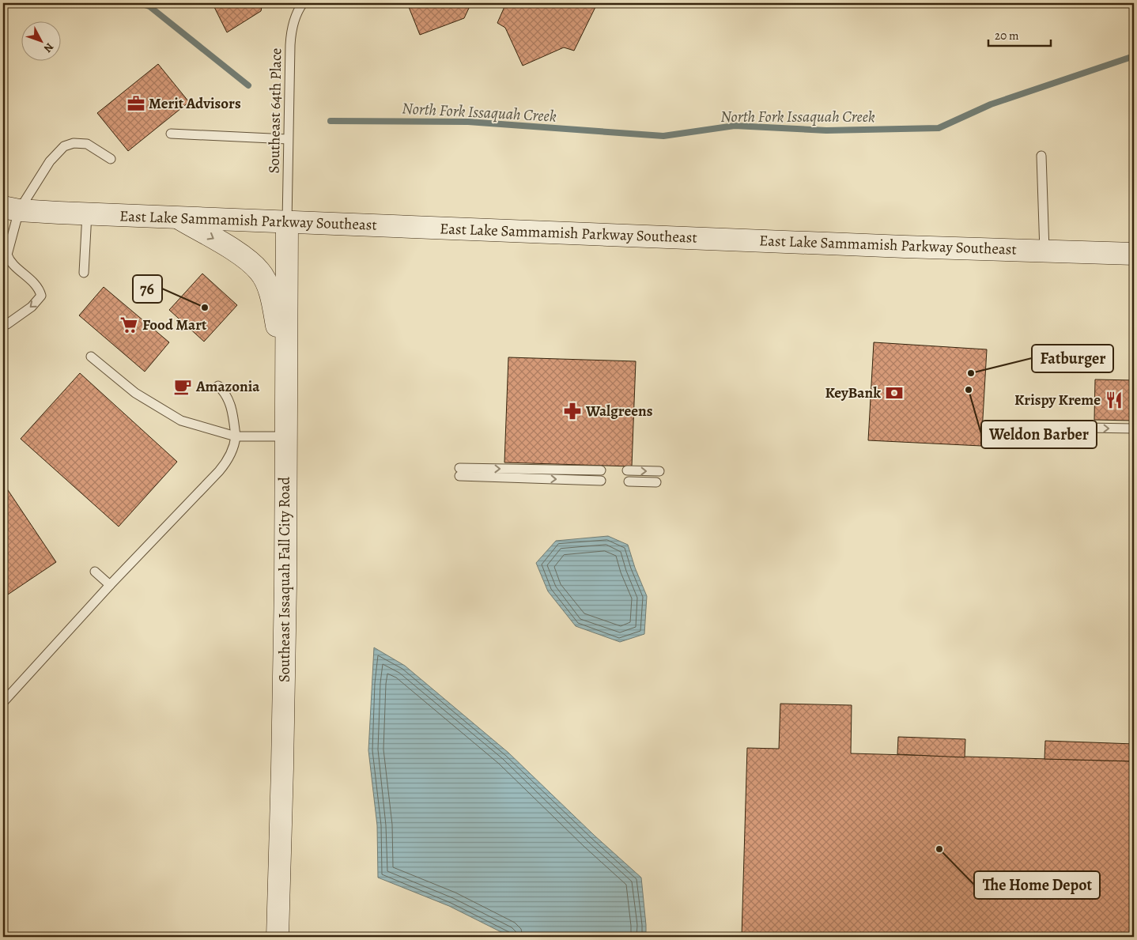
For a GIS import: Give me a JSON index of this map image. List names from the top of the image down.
{
  "streets": {
    "main road": ["East Lake Sammamish Parkway Southeast", "Southeast Issaquah Fall City Road"],
    "lane": ["Southeast 64th Place"]
  },
  "crossings": [
    ["Southeast 64th Place", "East Lake Sammamish Parkway Southeast"],
    ["Southeast 64th Place", "Southeast Issaquah Fall City Road"],
    ["East Lake Sammamish Parkway Southeast", "Southeast Issaquah Fall City Road"]
  ],
  "water": ["North Fork Issaquah Creek"],
  "places": {
    "office": ["Merit Advisors"],
    "other": [
      "76",
      "Fatburger",
      "Weldon Barber",
      "The Home Depot"
    ],
    "supermarket": ["Food Mart"],
    "cafe": ["Amazonia"],
    "bank": ["KeyBank"],
    "restaurant": ["Krispy Kreme"],
    "pharmacy": ["Walgreens"]
  },
  "scale_bar": "20 m",
  "north": "bottom right"
}
